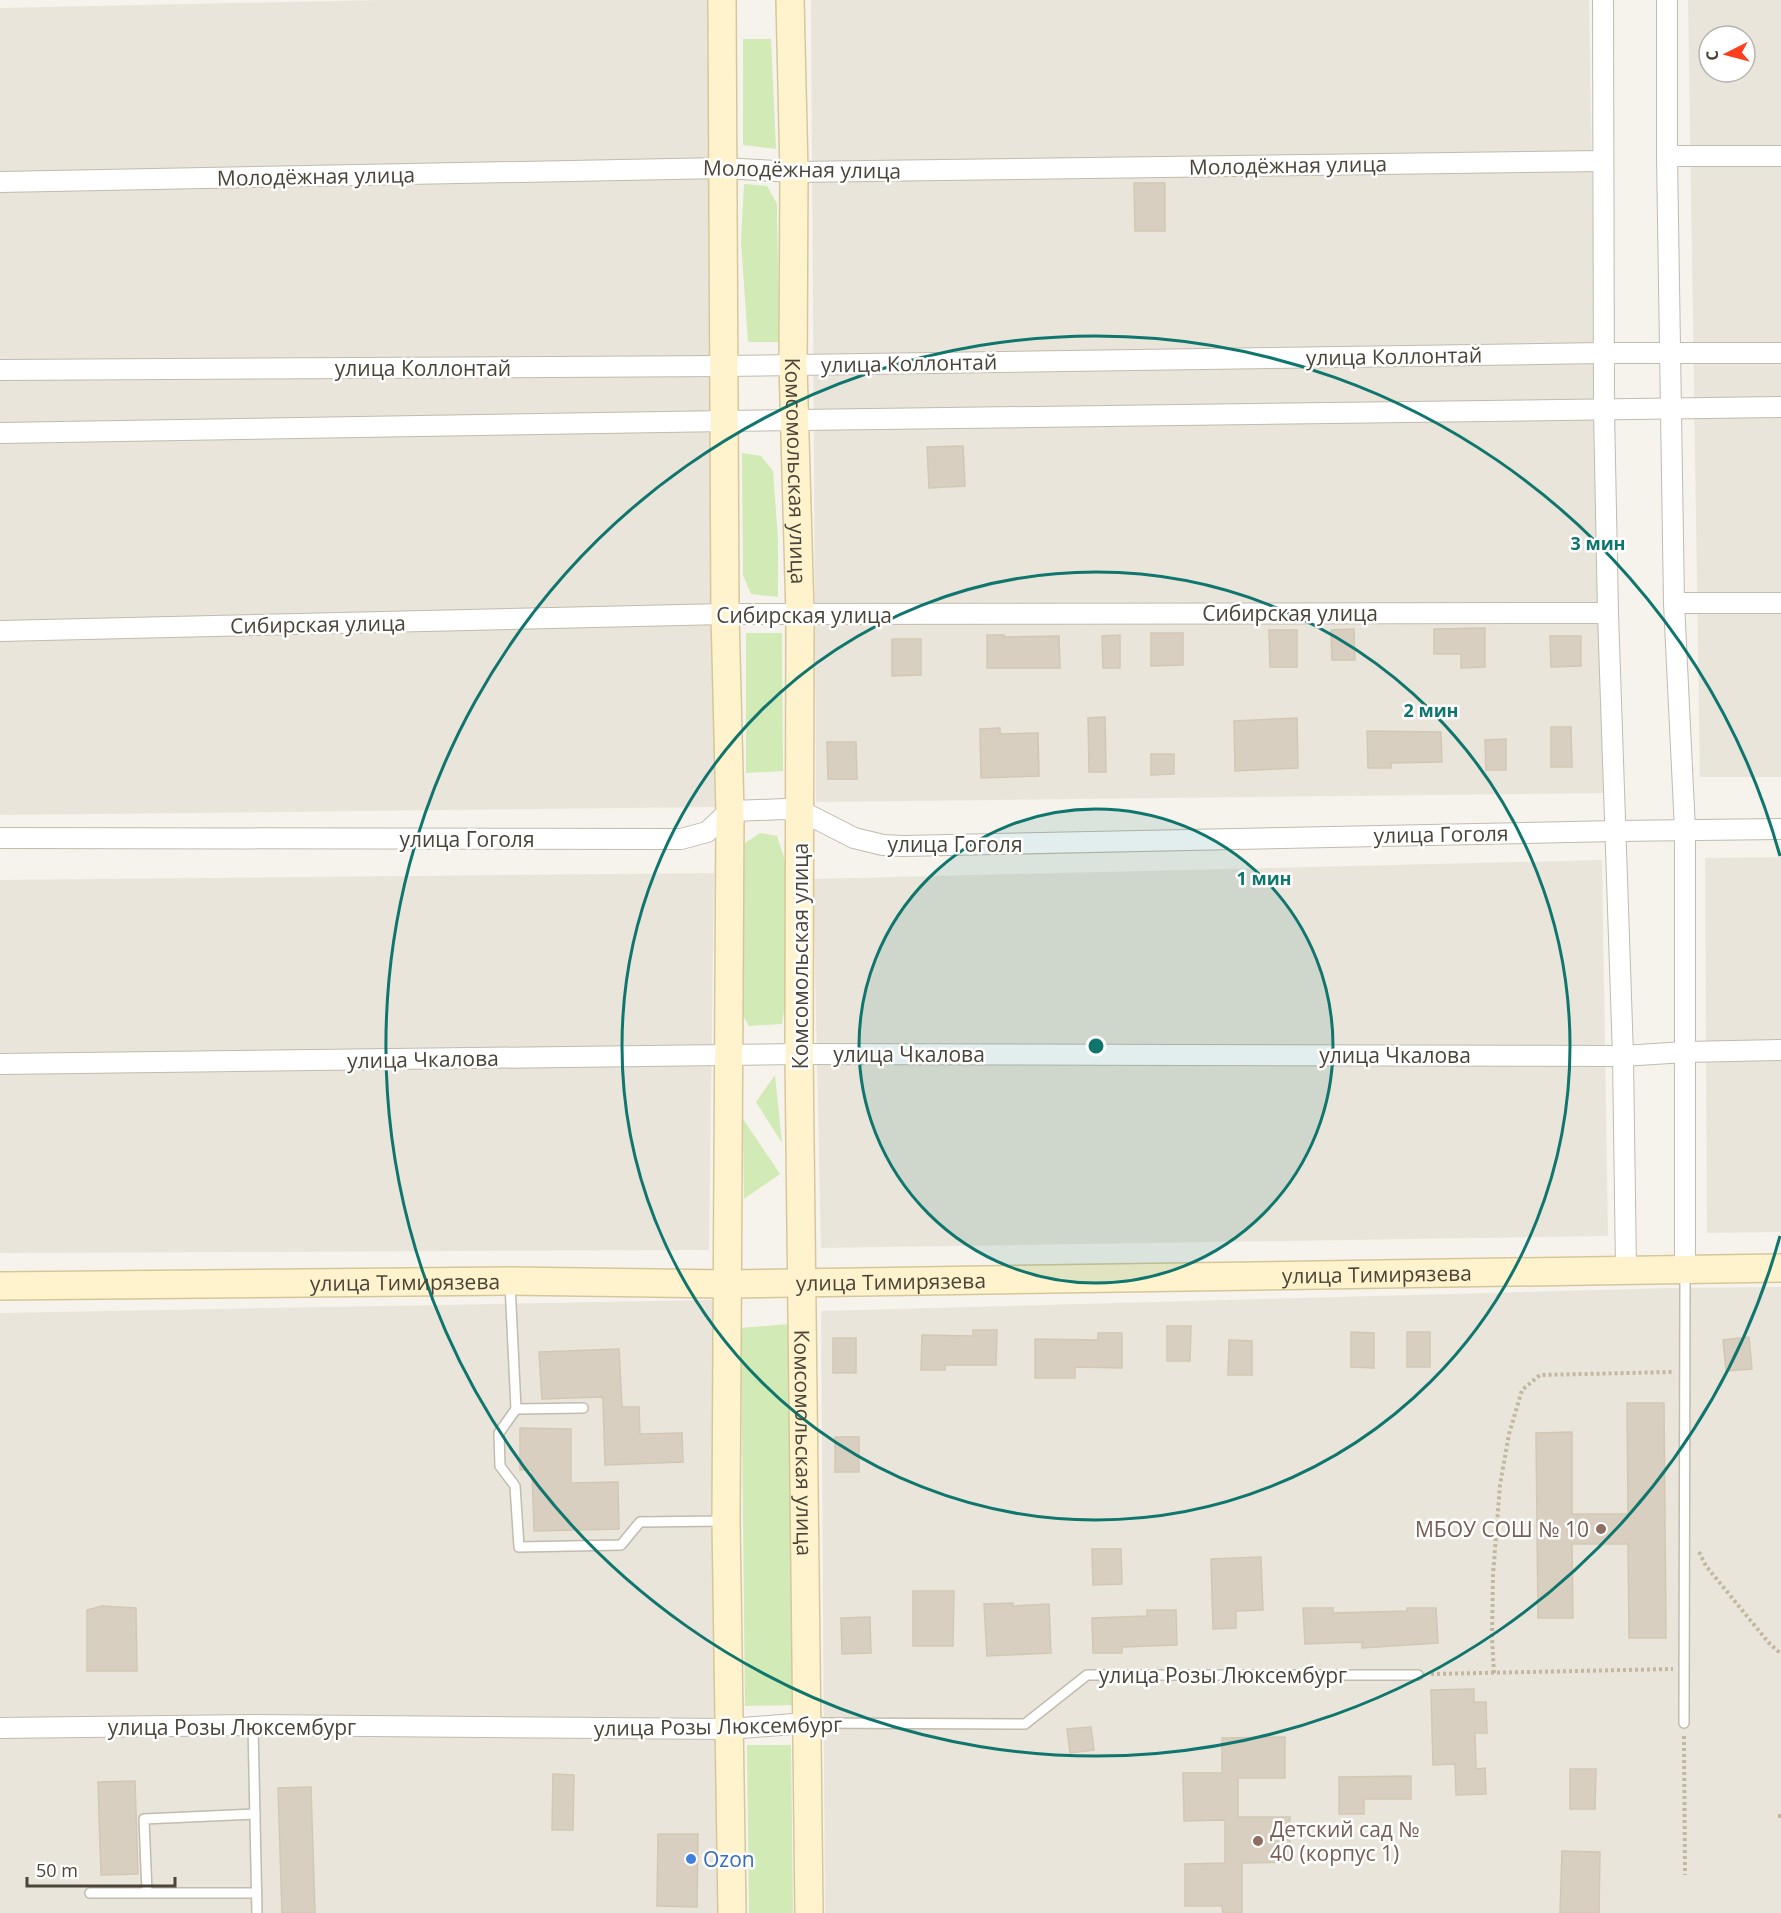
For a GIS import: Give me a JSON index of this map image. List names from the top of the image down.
{
  "streets": {
    "street": [
      "Молодёжная улица",
      "улица Коллонтай",
      "Комсомольская улица",
      "Сибирская улица",
      "улица Гоголя",
      "улица Чкалова",
      "улица Тимирязева",
      "улица Розы Люксембург"
    ]
  },
  "crossings": [
    ["Молодёжная улица", "Комсомольская улица"],
    ["улица Коллонтай", "Комсомольская улица"],
    ["Комсомольская улица", "Сибирская улица"],
    ["Комсомольская улица", "улица Гоголя"],
    ["Комсомольская улица", "улица Чкалова"],
    ["Комсомольская улица", "улица Тимирязева"],
    ["Комсомольская улица", "улица Розы Люксембург"]
  ],
  "places": ["МБОУ СОШ № 10", "Детский сад № 40 (корпус 1)", "Ozon"],
  "scale_bar": "50 m",
  "north": "left",
  "rings": ["3 мин", "2 мин", "1 мин"]
}
